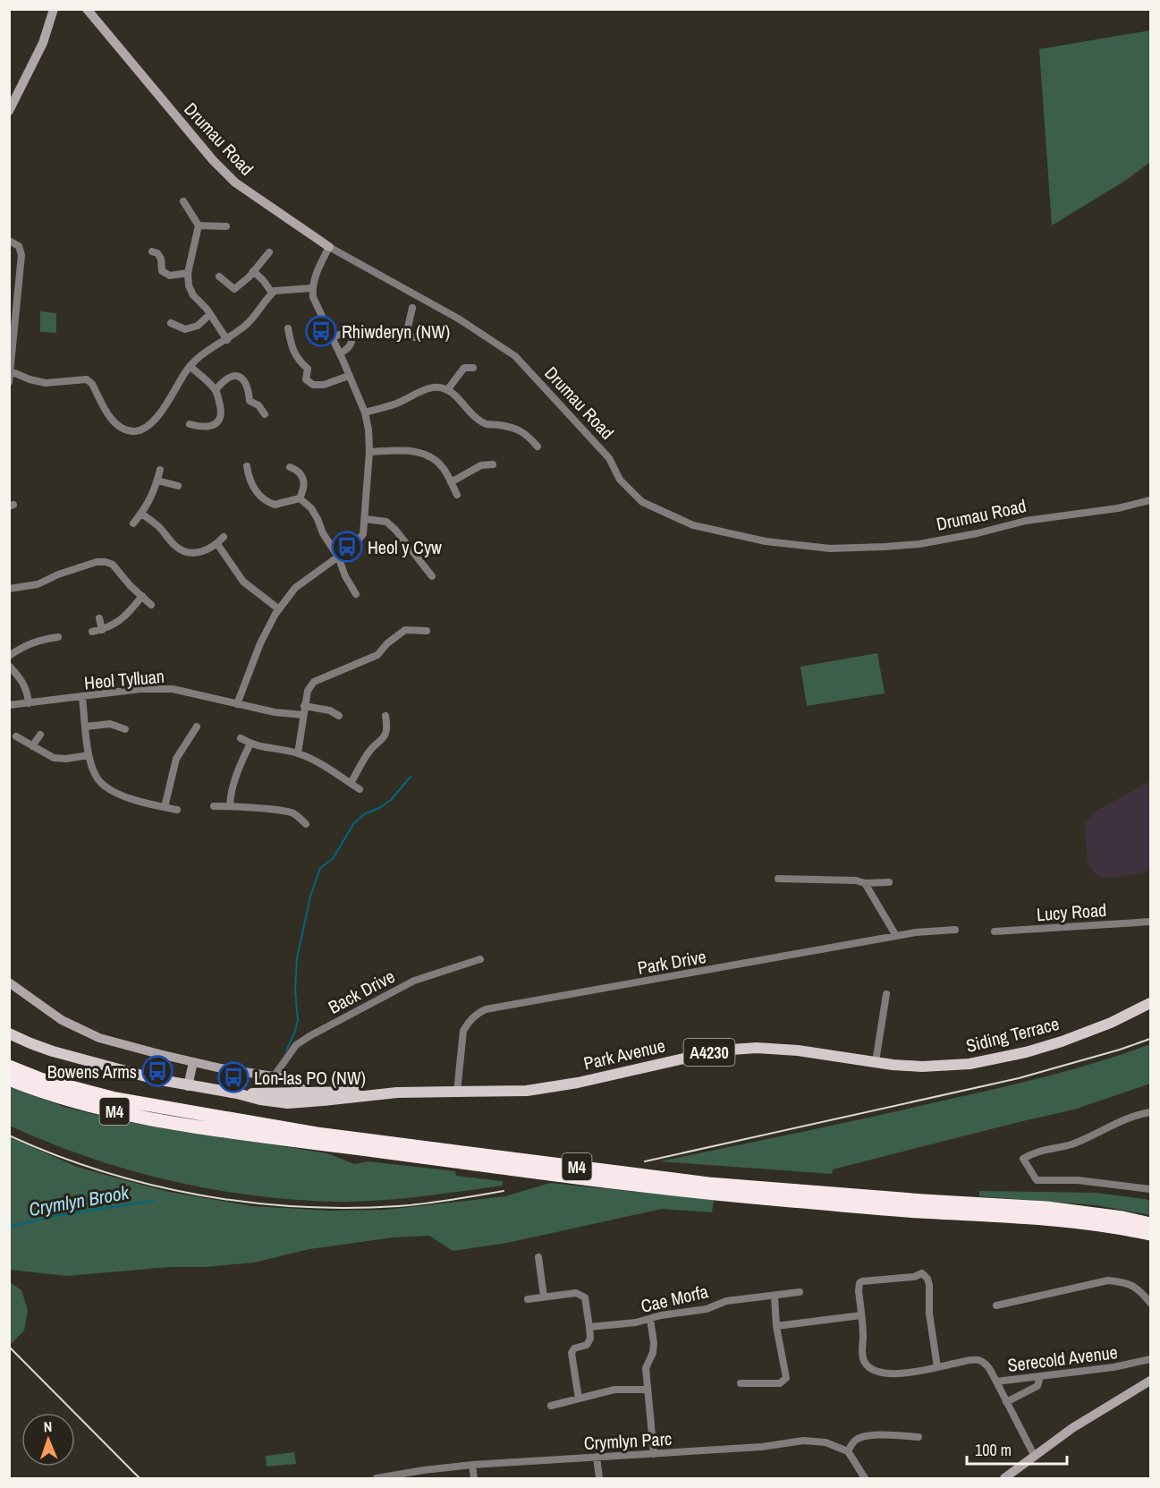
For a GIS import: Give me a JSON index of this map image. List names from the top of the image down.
{
  "streets": {
    "highway": ["M4"],
    "main road": ["Siding Terrace", "A4230", "Park Avenue"],
    "street": [
      "Drumau Road",
      "Heol Tylluan",
      "Lucy Road",
      "Park Drive",
      "Back Drive",
      "Cae Morfa",
      "Serecold Avenue",
      "Crymlyn Parc"
    ]
  },
  "crossings": [
    ["Park Drive", "Park Avenue"],
    ["Siding Terrace", "Park Avenue"],
    ["A4230", "Park Avenue"]
  ],
  "water": ["Crymlyn Brook"],
  "places": {
    "bus stop": [
      "Rhiwderyn (NW)",
      "Heol y Cyw",
      "Bowens Arms",
      "Lon-las PO (NW)"
    ]
  },
  "scale_bar": "100 m",
  "north": "top"
}
